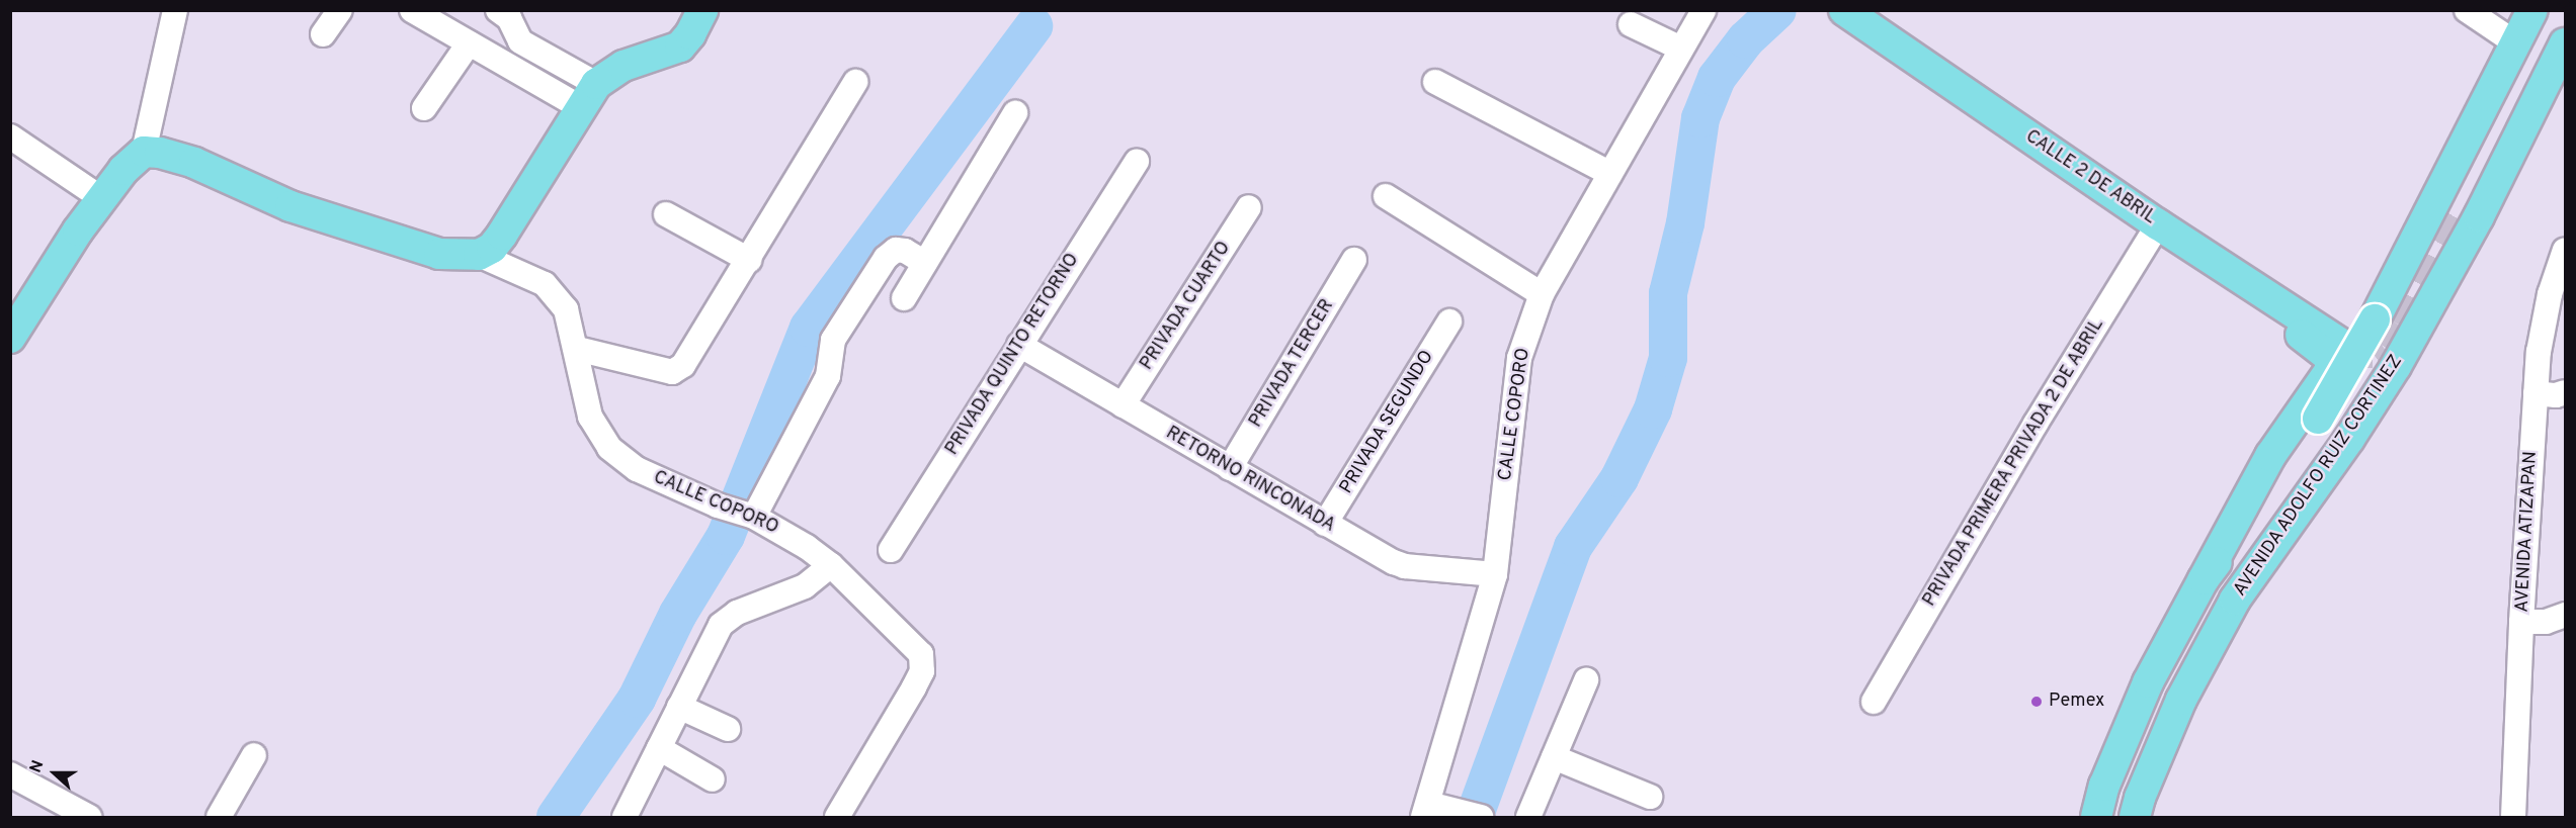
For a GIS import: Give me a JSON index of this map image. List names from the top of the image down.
{
  "streets": {
    "main road": ["CALLE 2 DE ABRIL", "AVENIDA ADOLFO RUIZ CORTINEZ"],
    "street": [
      "PRIVADA CUARTO",
      "PRIVADA QUINTO RETORNO",
      "PRIVADA TERCER",
      "CALLE COPORO",
      "PRIVADA SEGUNDO",
      "PRIVADA PRIMERA PRIVADA 2 DE ABRIL",
      "RETORNO RINCONADA",
      "AVENIDA ATIZAPAN"
    ]
  },
  "crossings": [
    ["CALLE 2 DE ABRIL", "PRIVADA PRIMERA PRIVADA 2 DE ABRIL"],
    ["PRIVADA CUARTO", "RETORNO RINCONADA"],
    ["PRIVADA QUINTO RETORNO", "RETORNO RINCONADA"],
    ["PRIVADA TERCER", "RETORNO RINCONADA"],
    ["CALLE COPORO", "RETORNO RINCONADA"],
    ["PRIVADA SEGUNDO", "RETORNO RINCONADA"]
  ],
  "places": ["Pemex"],
  "north": "left"
}
